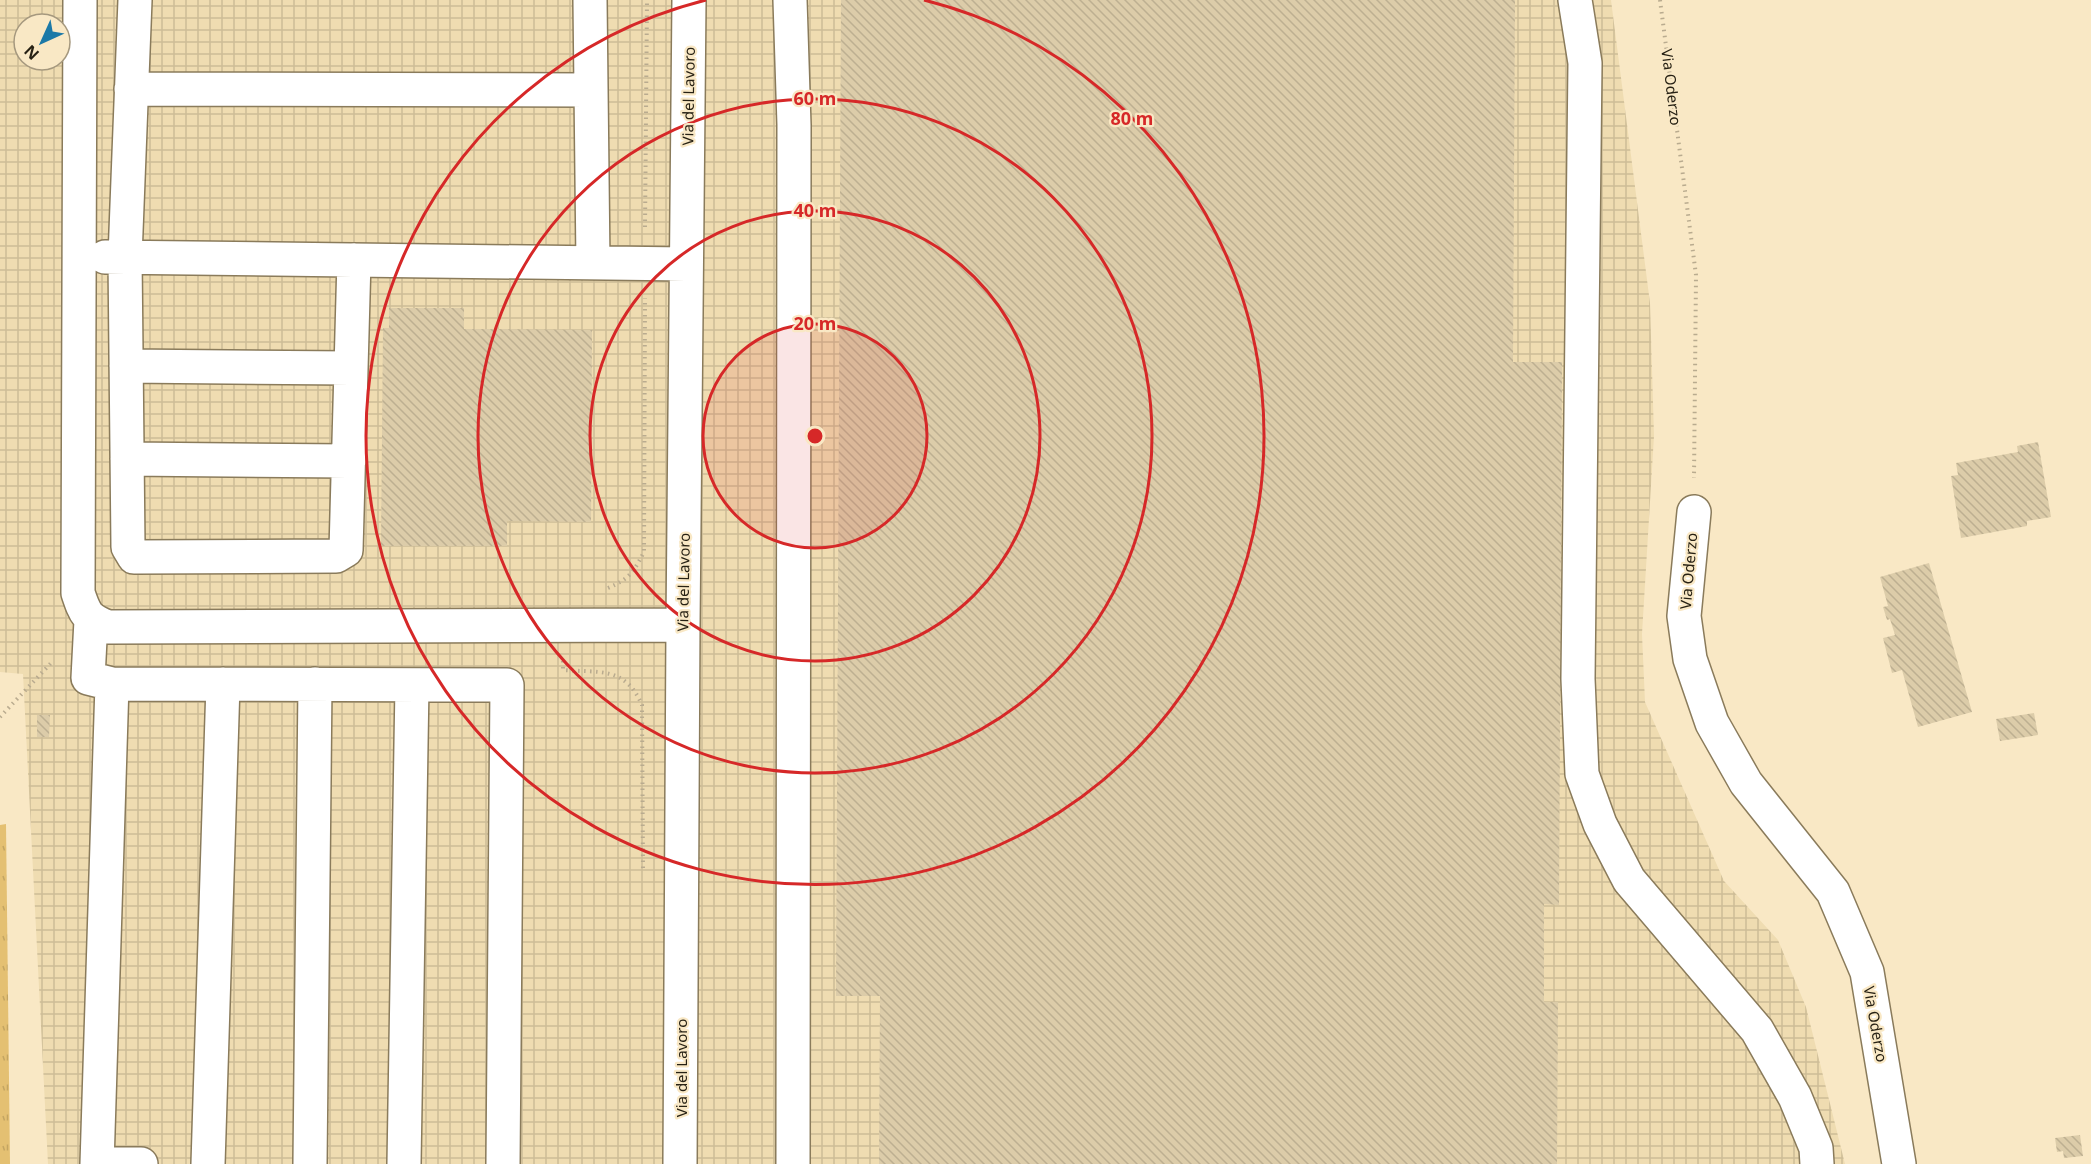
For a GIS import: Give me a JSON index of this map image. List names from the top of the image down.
{
  "streets": {
    "street": ["Via Oderzo", "Via del Lavoro"]
  },
  "north": "bottom left",
  "rings": [
    "60 m",
    "80 m",
    "40 m",
    "20 m"
  ]
}
